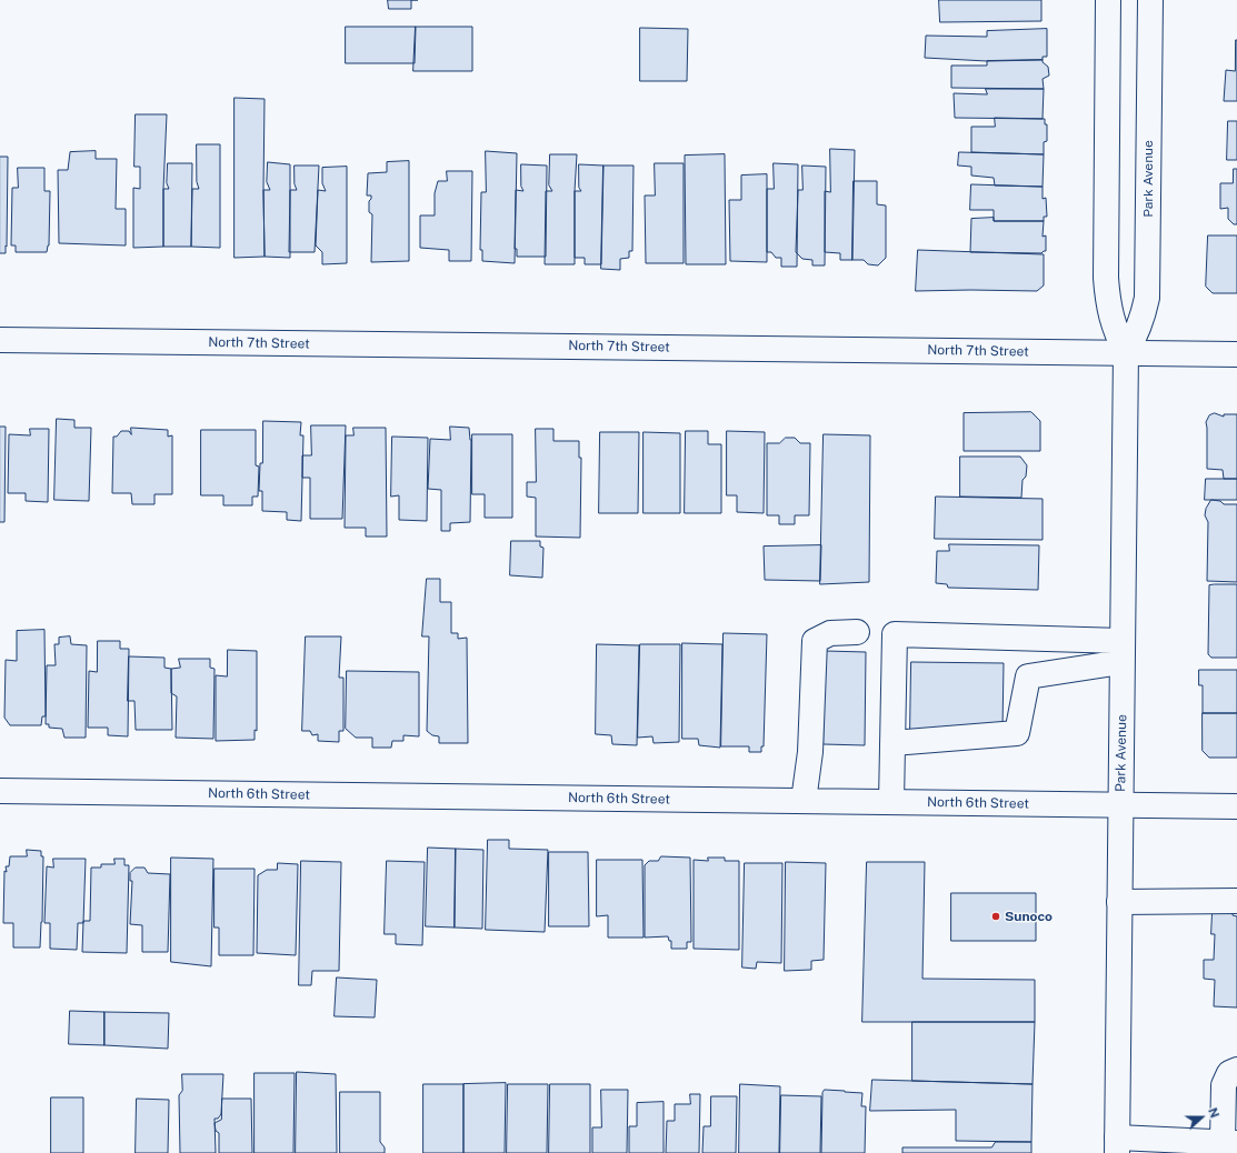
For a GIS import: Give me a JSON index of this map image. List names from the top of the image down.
{
  "streets": {
    "street": ["Park Avenue", "North 7th Street", "North 6th Street"]
  },
  "crossings": [
    ["Park Avenue", "North 7th Street"],
    ["Park Avenue", "North 6th Street"]
  ],
  "places": ["Sunoco"],
  "north": "right"
}
